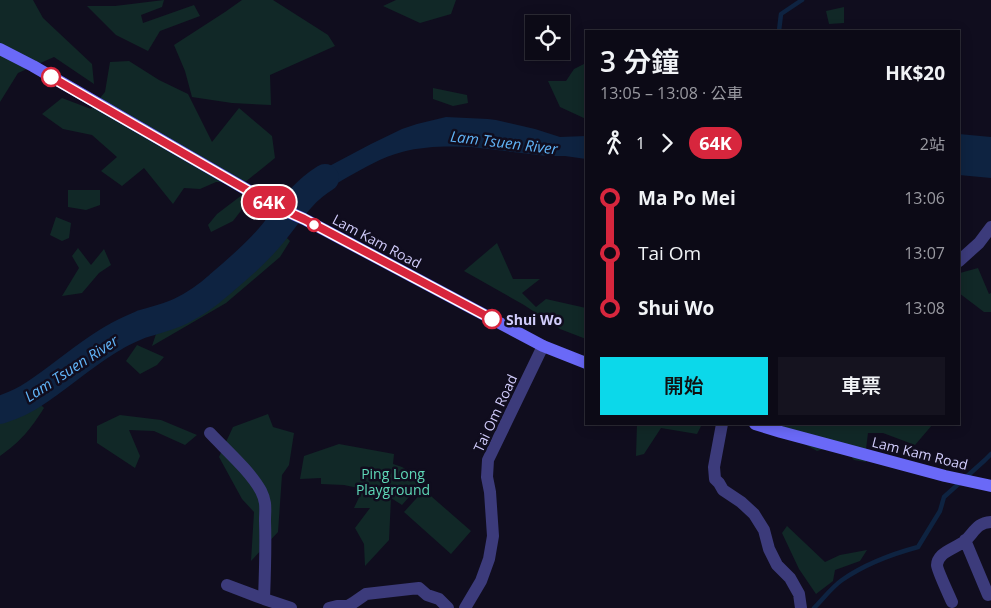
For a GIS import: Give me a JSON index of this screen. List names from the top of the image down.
{
  "streets": {
    "main road": ["Lam Kam Road"],
    "street": ["Tai Om Road"]
  },
  "crossings": [
    ["Lam Kam Road", "Tai Om Road"]
  ],
  "water": ["Lam Tsuen River"],
  "parks": ["Ping Long Playground"],
  "places": ["Shui Wo"],
  "lines": ["bus line 64K"],
  "page": {
    "on_map": "64K",
    "heading": ["3 分鐘", "13:05 – 13:08 · 公車", "HK$20"],
    "legs": ["1", "64K", "2站"],
    "list": [
      {
        "name": "Ma Po Mei",
        "value": "13:06"
      },
      {
        "name": "Tai Om",
        "value": "13:07"
      },
      {
        "name": "Shui Wo",
        "value": "13:08"
      }
    ],
    "buttons": ["開始", "車票"]
  }
}
